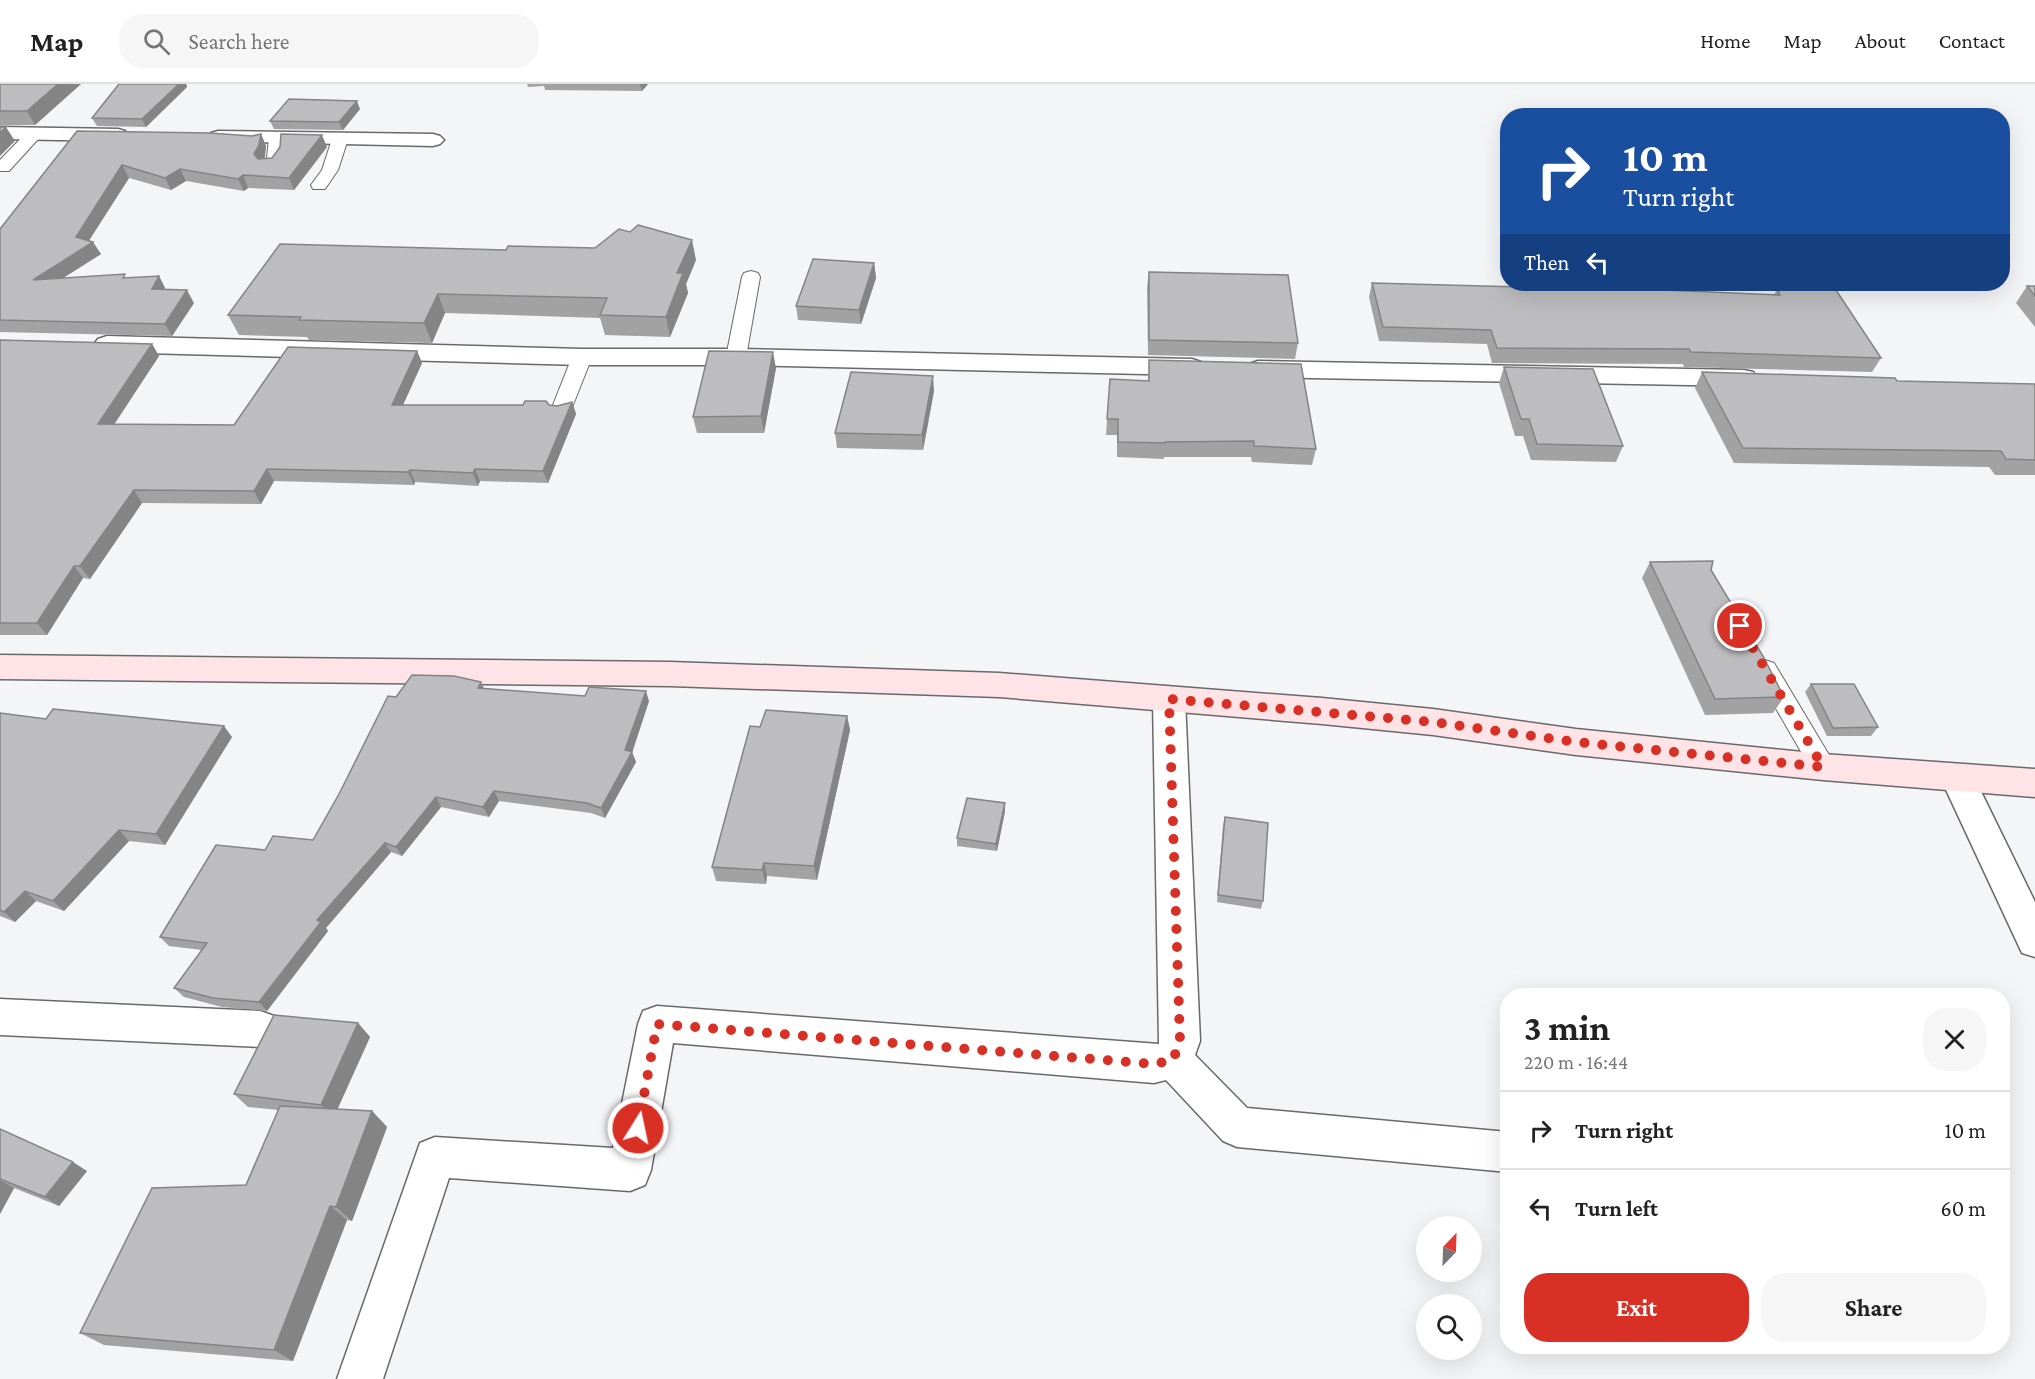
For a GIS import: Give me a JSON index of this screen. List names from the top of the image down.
{
  "north": "top right",
  "page": {
    "header": "Map",
    "search": "Search here",
    "nav": [
      "Home",
      "Map",
      "About",
      "Contact"
    ],
    "turn": ["10 m", "Turn right"],
    "then": "Then",
    "heading": ["3 min", "220 m · 16:44"],
    "list": [
      {
        "name": "Turn right",
        "value": "10 m"
      },
      {
        "name": "Turn left",
        "value": "60 m"
      }
    ],
    "buttons": ["Exit", "Share"]
  }
}
